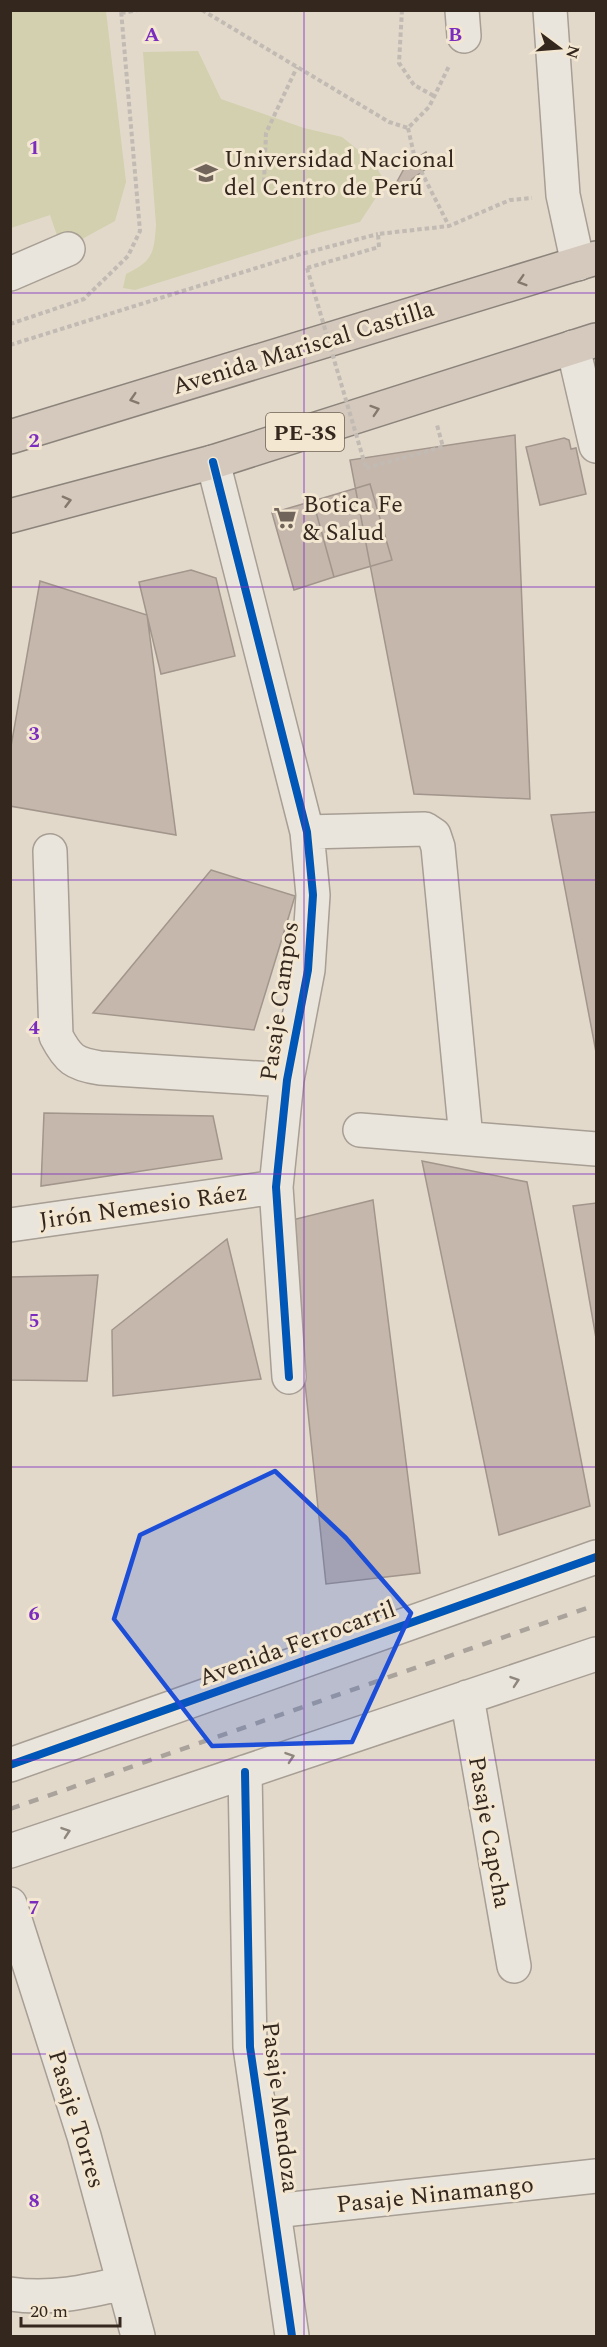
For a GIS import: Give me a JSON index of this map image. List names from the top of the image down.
{
  "streets": {
    "highway": ["Avenida Mariscal Castilla", "PE-3S"],
    "street": [
      "Pasaje Campos",
      "Jirón Nemesio Ráez",
      "Avenida Ferrocarril",
      "Pasaje Capcha",
      "Pasaje Mendoza",
      "Pasaje Torres",
      "Pasaje Ninamango"
    ]
  },
  "crossings": [
    ["PE-3S", "Pasaje Campos"],
    ["Pasaje Campos", "Jirón Nemesio Ráez"],
    ["Pasaje Mendoza", "Pasaje Ninamango"]
  ],
  "places": {
    "school or university": ["Universidad Nacional del Centro de Perú"],
    "supermarket": ["Botica Fe & Salud"]
  },
  "scale_bar": "20 m",
  "north": "right",
  "grid": {
    "columns": ["A", "B"],
    "rows": [
      "1",
      "2",
      "3",
      "4",
      "5",
      "6",
      "7",
      "8"
    ]
  }
}
